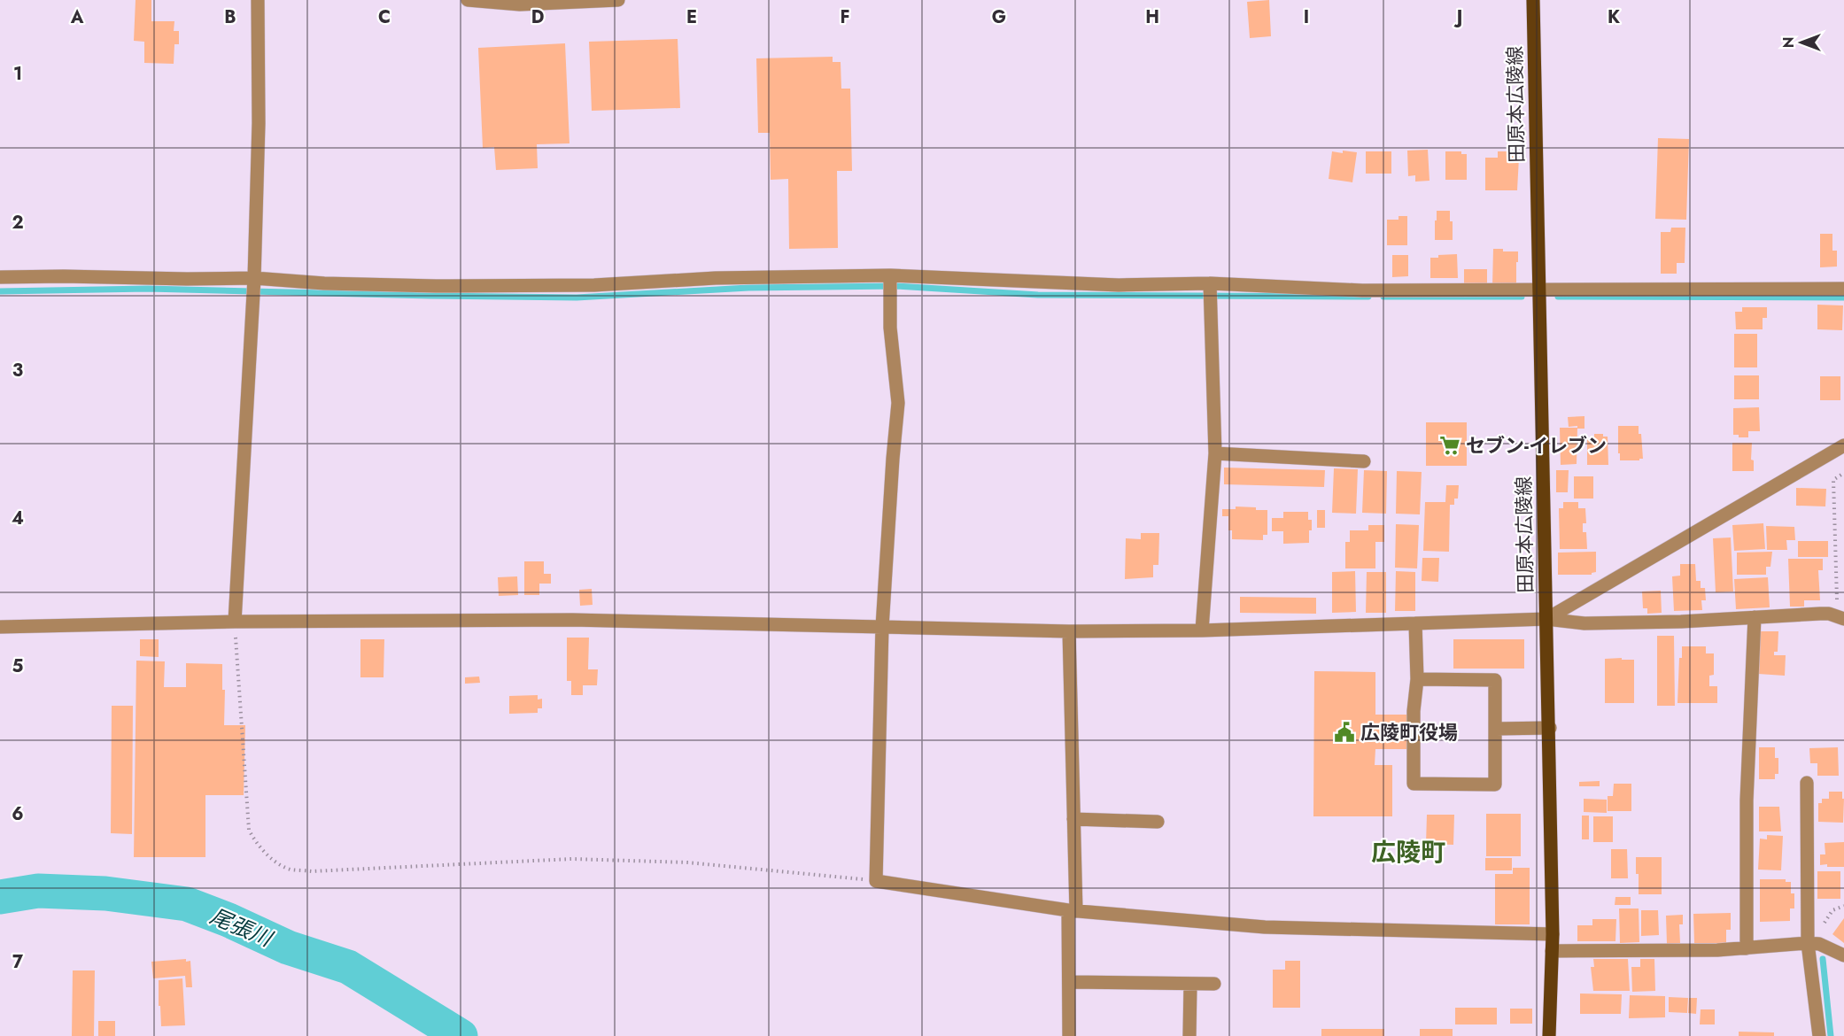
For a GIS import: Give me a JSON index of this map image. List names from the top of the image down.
{
  "streets": {
    "main road": ["田原本広陵線"]
  },
  "districts": ["広陵町"],
  "water": ["尾張川"],
  "places": {
    "supermarket": ["セブン-イレブン"],
    "public building": ["広陵町役場"]
  },
  "north": "left",
  "grid": {
    "columns": [
      "A",
      "B",
      "C",
      "D",
      "E",
      "F",
      "G",
      "H",
      "I",
      "J",
      "K"
    ],
    "rows": [
      "1",
      "2",
      "3",
      "4",
      "5",
      "6",
      "7"
    ]
  }
}
